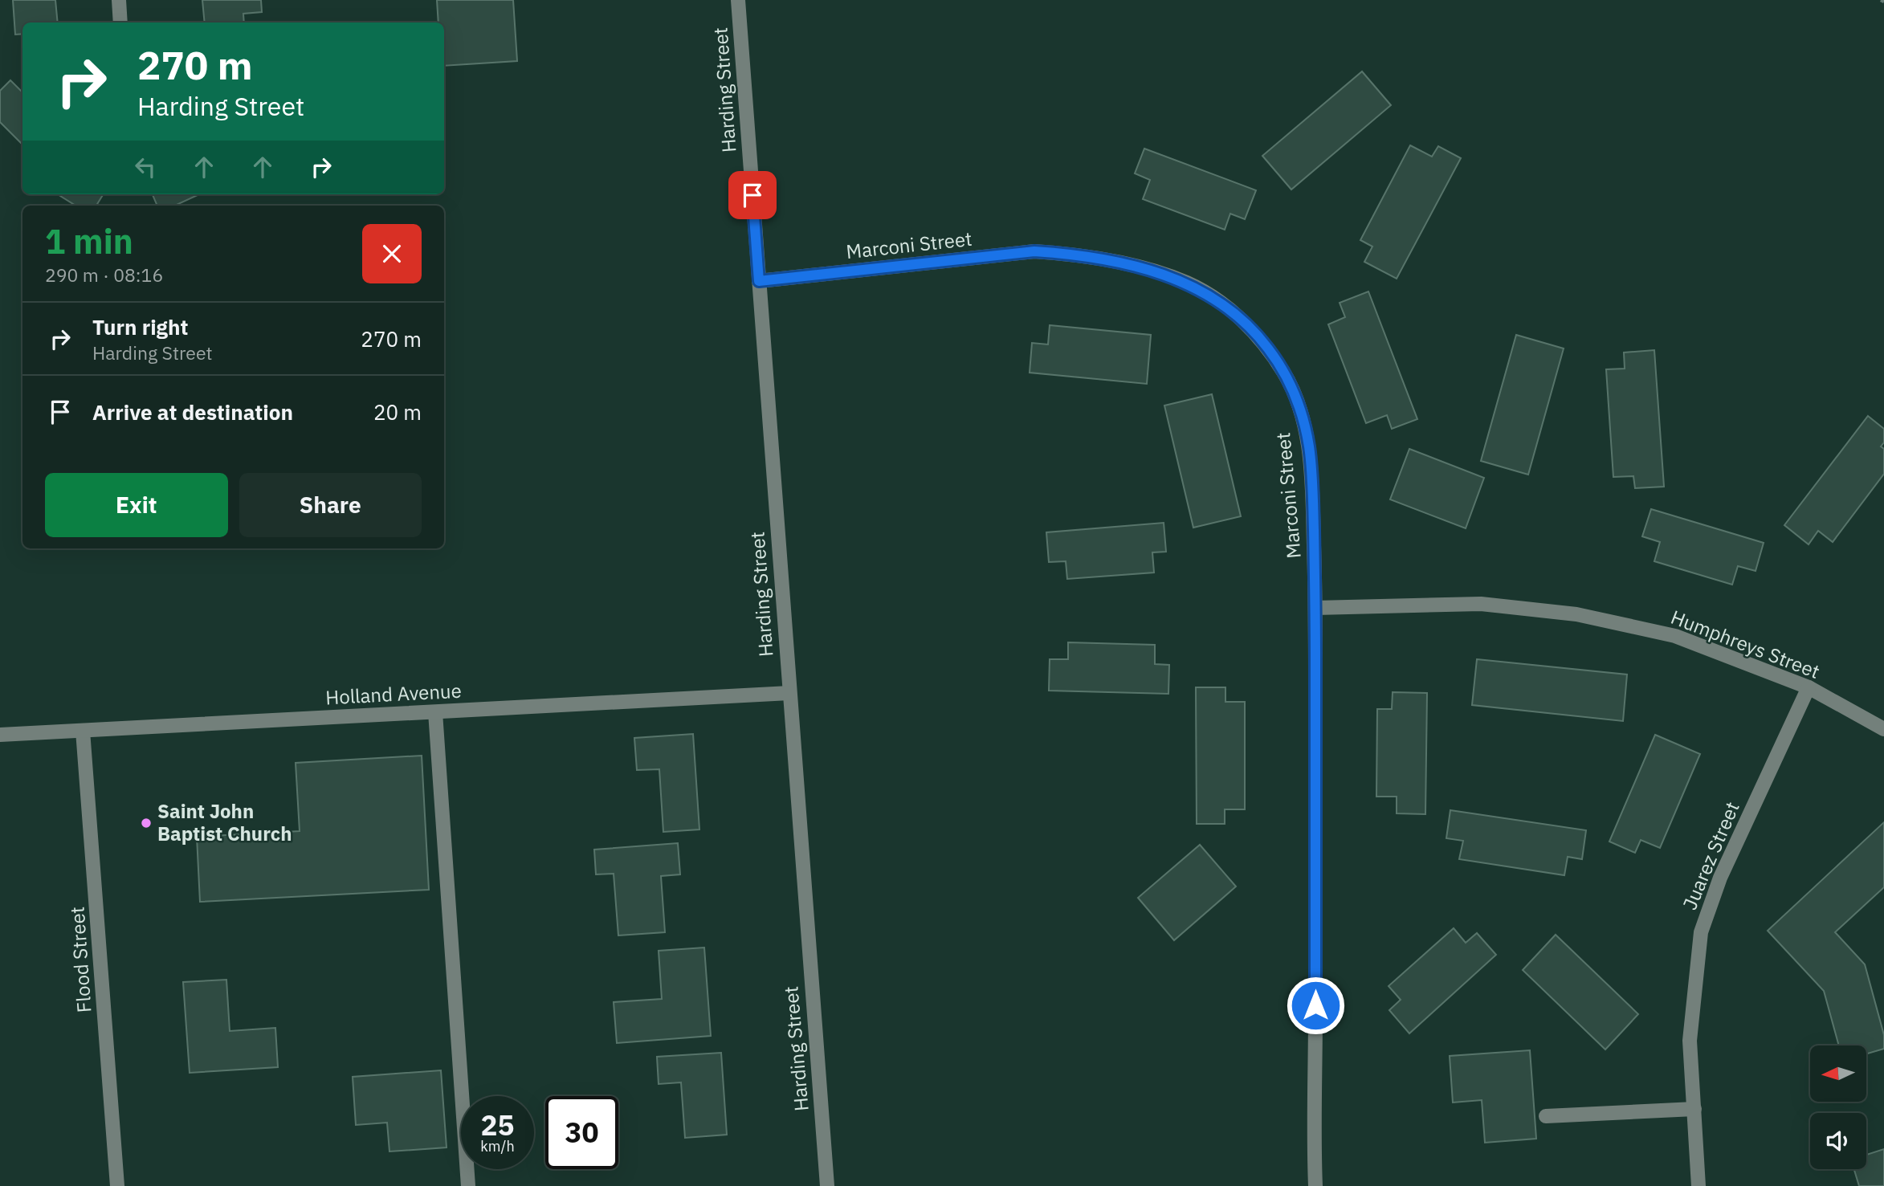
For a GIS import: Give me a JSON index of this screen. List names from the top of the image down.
{
  "streets": {
    "street": [
      "Harding Street",
      "Marconi Street",
      "Humphreys Street",
      "Holland Avenue",
      "Juarez Street",
      "Flood Street"
    ]
  },
  "crossings": [
    ["Harding Street", "Marconi Street"],
    ["Harding Street", "Holland Avenue"],
    ["Marconi Street", "Humphreys Street"],
    ["Humphreys Street", "Juarez Street"],
    ["Holland Avenue", "Flood Street"]
  ],
  "places": ["Saint John Baptist Church"],
  "north": "left",
  "page": {
    "turn": ["270 m", "Harding Street"],
    "heading": ["1 min", "290 m · 08:16"],
    "list": [
      {
        "name": "Turn right",
        "note": "Harding Street",
        "value": "270 m"
      },
      {
        "name": "Arrive at destination",
        "value": "20 m"
      }
    ],
    "buttons": ["Exit", "Share"],
    "speed": "25 km/h",
    "limit": "30"
  }
}
